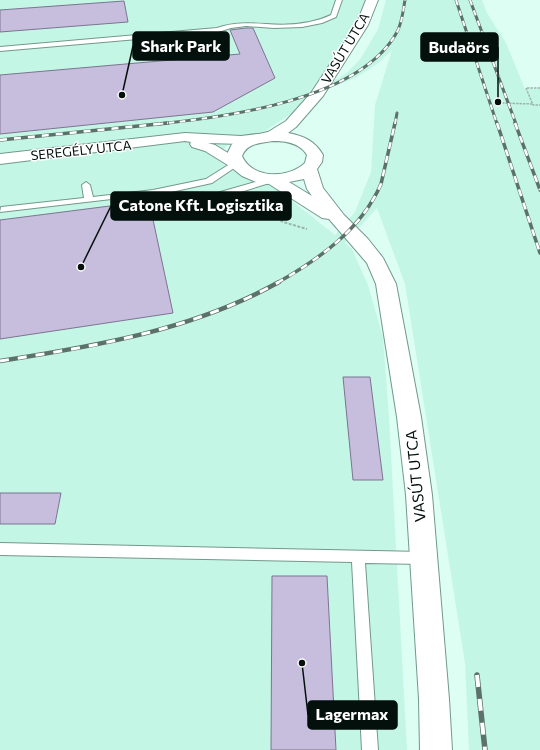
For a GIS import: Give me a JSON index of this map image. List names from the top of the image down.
{
  "streets": {
    "street": ["VASÚT UTCA", "SEREGÉLY UTCA"]
  },
  "crossings": [
    ["VASÚT UTCA", "SEREGÉLY UTCA"]
  ],
  "places": [
    "Shark Park",
    "Budaörs",
    "Catone Kft. Logisztika",
    "Lagermax"
  ]
}
